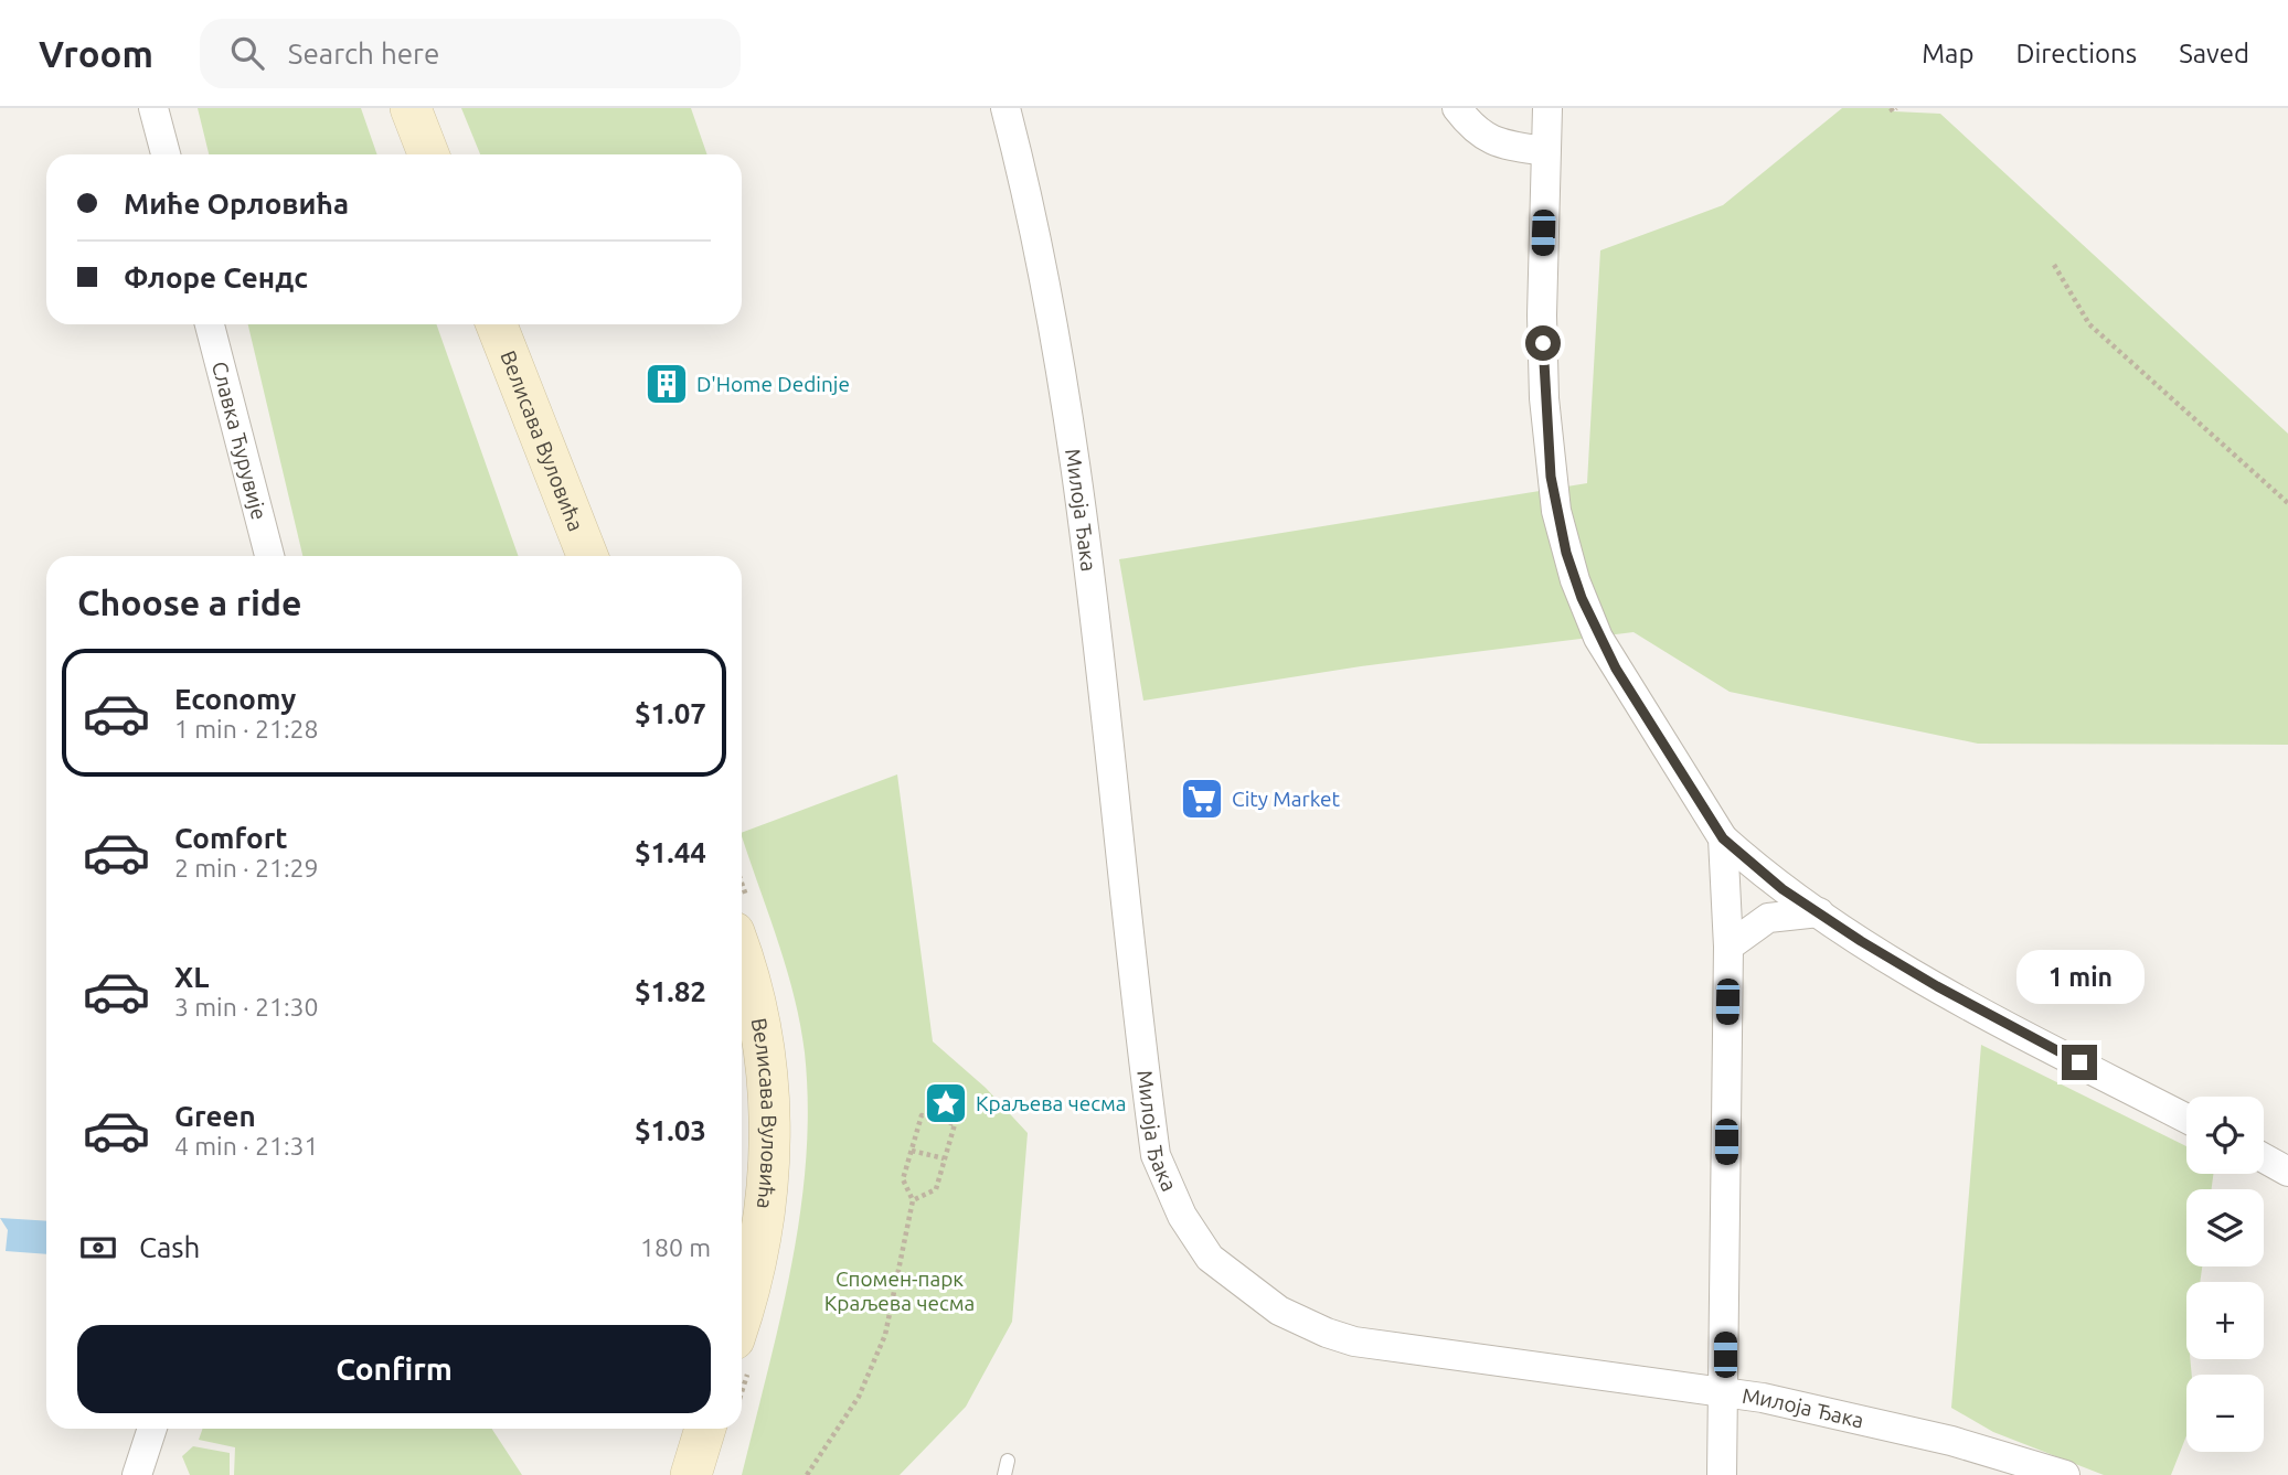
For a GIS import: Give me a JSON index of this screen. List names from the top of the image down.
{
  "streets": {
    "street": ["Славка Ћурувије", "Велисава Вуловића", "Милоја Ђака"]
  },
  "parks": ["Спомен-парк Краљева чесма"],
  "places": {
    "building": ["D'Home Dedinje"],
    "supermarket": ["City Market"],
    "place": ["Краљева чесма"]
  },
  "page": {
    "header": "Vroom",
    "search": "Search here",
    "nav": ["Map", "Directions", "Saved"],
    "banner": ["Миће Орловића", "Флоре Сендс"],
    "heading": "Choose a ride",
    "list": [
      {
        "name": "Economy",
        "note": "1 min · 21:28",
        "value": "$1.07"
      },
      {
        "name": "Comfort",
        "note": "2 min · 21:29",
        "value": "$1.44"
      },
      {
        "name": "XL",
        "note": "3 min · 21:30",
        "value": "$1.82"
      },
      {
        "name": "Green",
        "note": "4 min · 21:31",
        "value": "$1.03"
      }
    ],
    "bubble": "1 min",
    "map_buttons": ["+", "−"],
    "pay": ["Cash", "180 m"],
    "buttons": "Confirm"
  }
}
